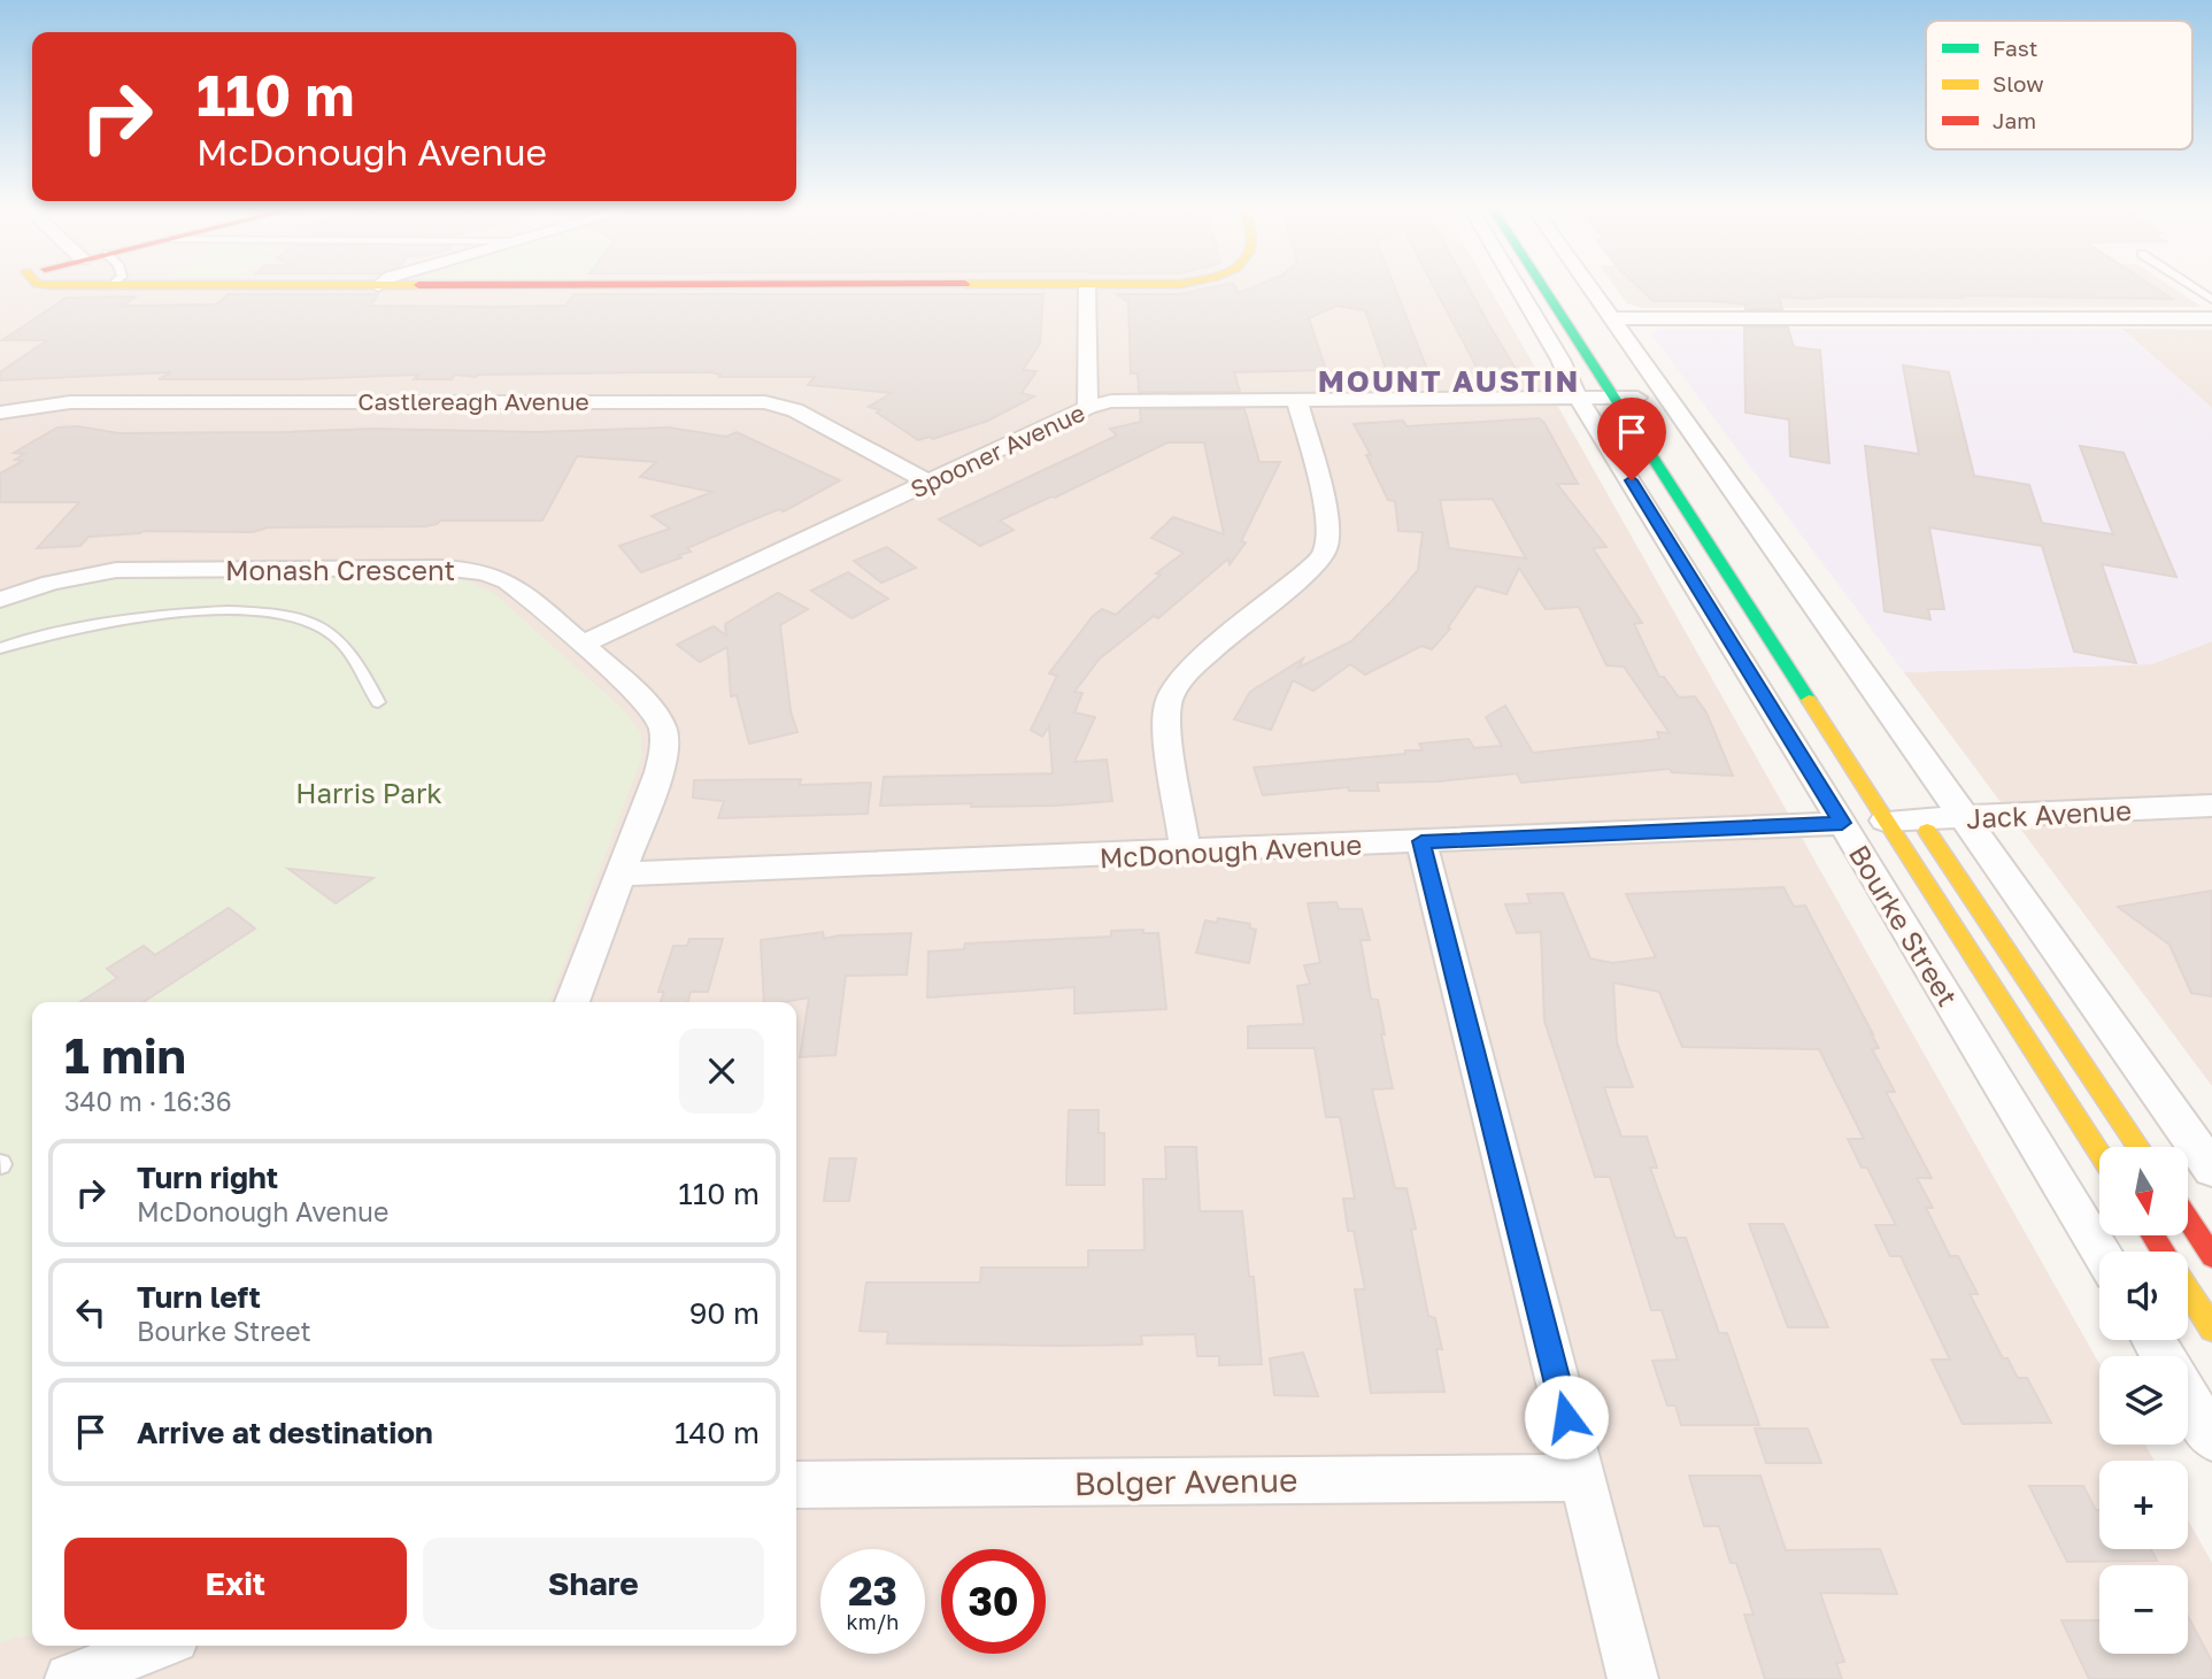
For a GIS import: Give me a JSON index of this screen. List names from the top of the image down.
{
  "streets": {
    "main road": ["Bourke Street"],
    "street": [
      "Castlereagh Avenue",
      "Spooner Avenue",
      "Monash Crescent",
      "Jack Avenue",
      "McDonough Avenue",
      "Bolger Avenue"
    ]
  },
  "crossings": [
    ["Castlereagh Avenue", "Spooner Avenue"],
    ["Spooner Avenue", "Monash Crescent"],
    ["Spooner Avenue", "Bourke Street"],
    ["Monash Crescent", "McDonough Avenue"],
    ["Jack Avenue", "Bourke Street"],
    ["McDonough Avenue", "Bourke Street"]
  ],
  "districts": ["MOUNT AUSTIN"],
  "parks": ["Harris Park"],
  "legend": ["Fast", "Slow", "Jam"],
  "north": "bottom",
  "page": {
    "turn": ["110 m", "McDonough Avenue"],
    "heading": ["1 min", "340 m · 16:36"],
    "list": [
      {
        "name": "Turn right",
        "note": "McDonough Avenue",
        "value": "110 m"
      },
      {
        "name": "Turn left",
        "note": "Bourke Street",
        "value": "90 m"
      },
      {
        "name": "Arrive at destination",
        "value": "140 m"
      }
    ],
    "map_buttons": ["+", "−"],
    "buttons": ["Exit", "Share"],
    "speed": "23 km/h",
    "limit": "30"
  }
}
